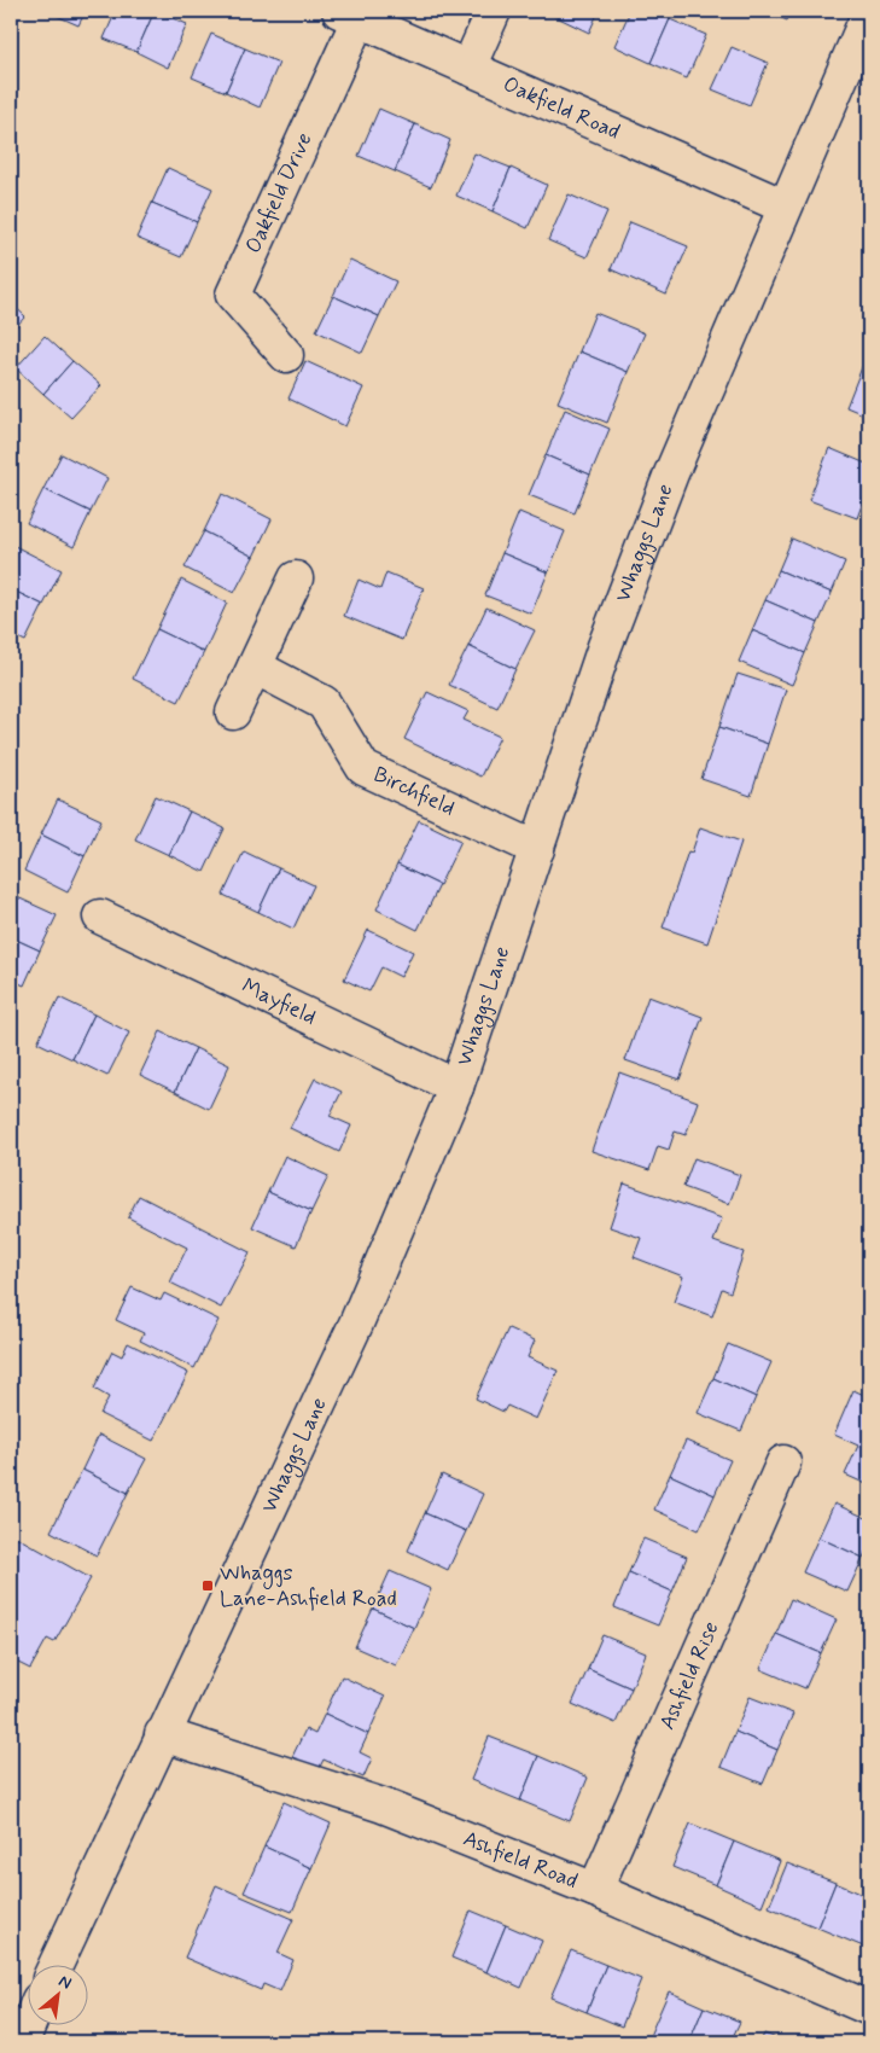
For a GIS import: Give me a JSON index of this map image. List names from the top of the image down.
{
  "streets": {
    "street": [
      "Oakfield Road",
      "Oakfield Drive",
      "Whaggs Lane",
      "Birchfield",
      "Mayfield",
      "Ashfield Rise",
      "Ashfield Road"
    ]
  },
  "crossings": [
    ["Oakfield Road", "Oakfield Drive"],
    ["Oakfield Road", "Whaggs Lane"],
    ["Whaggs Lane", "Birchfield"],
    ["Whaggs Lane", "Mayfield"],
    ["Whaggs Lane", "Ashfield Road"],
    ["Ashfield Rise", "Ashfield Road"]
  ],
  "places": {
    "transit": ["Whaggs Lane-Ashfield Road"]
  },
  "north": "top right"
}
